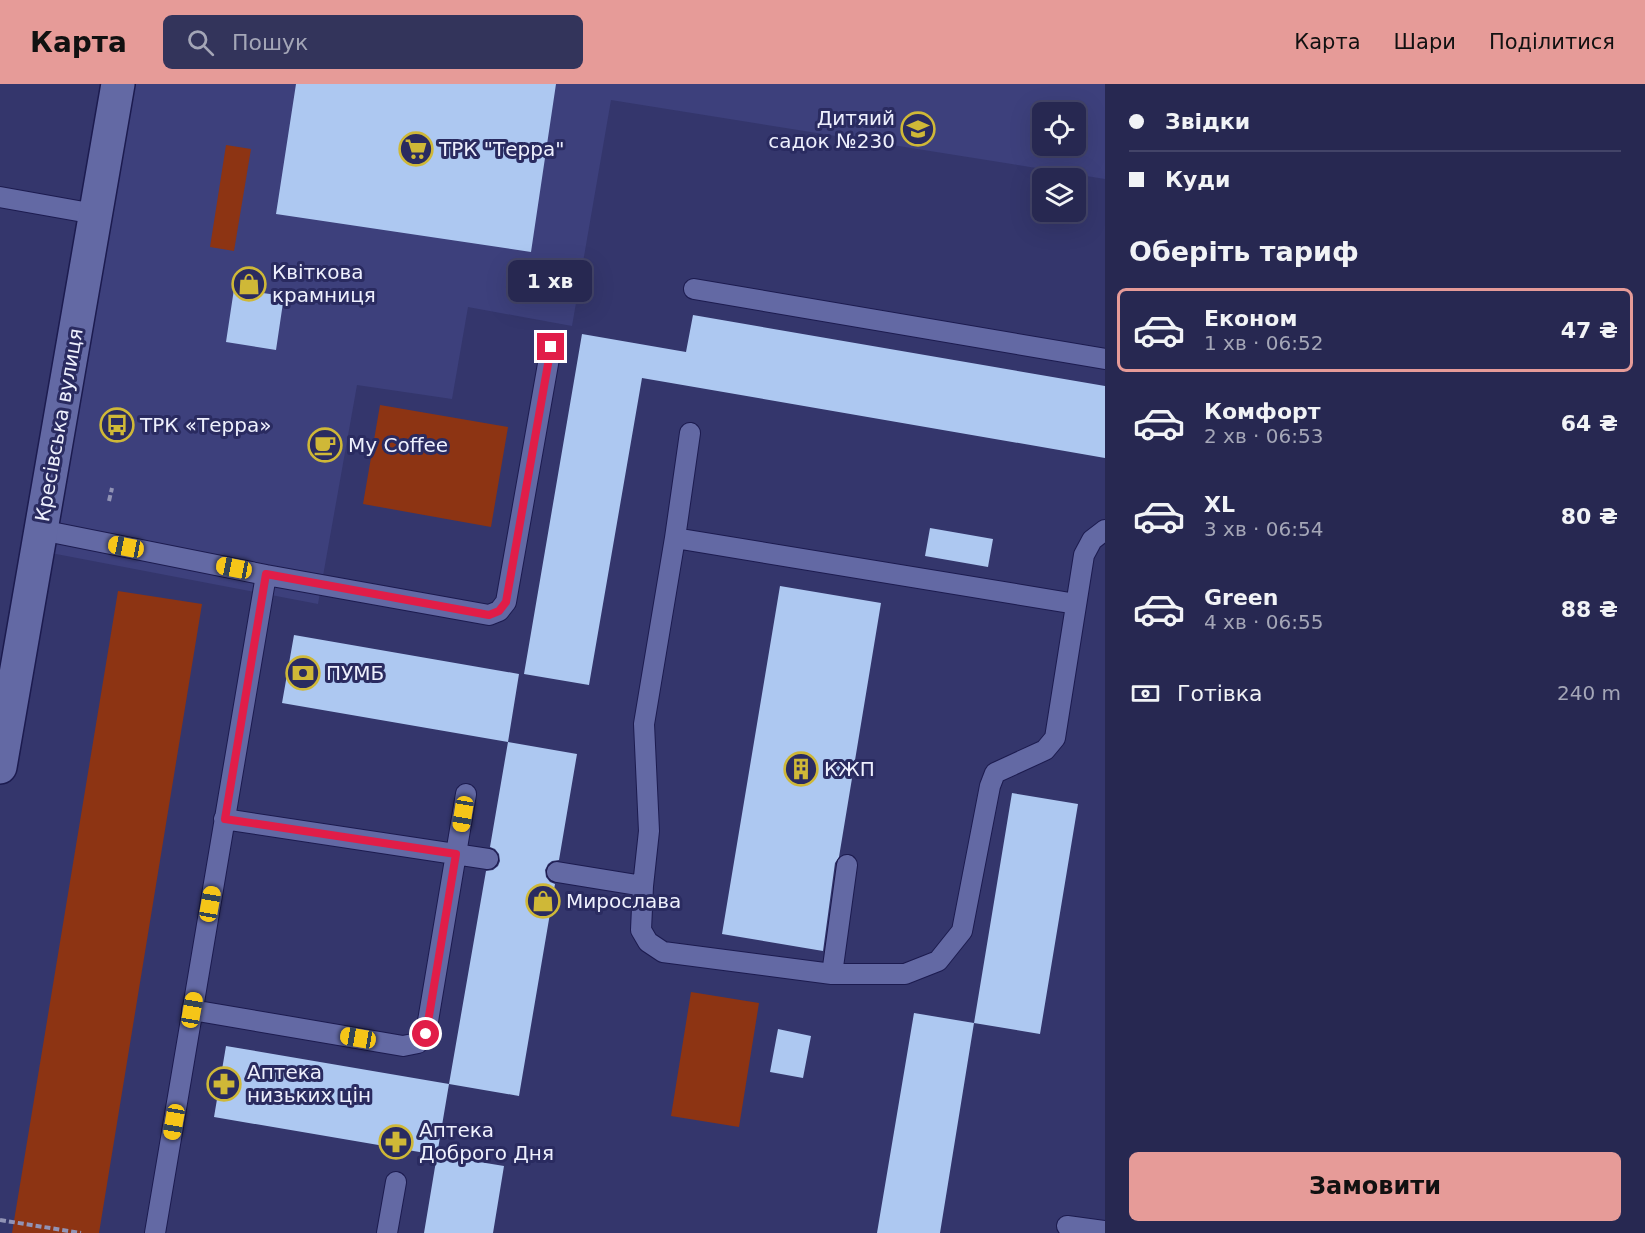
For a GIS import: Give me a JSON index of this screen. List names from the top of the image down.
{
  "streets": {
    "street": ["Кресівська вулиця"]
  },
  "places": {
    "school or university": ["Дитяий садок №230"],
    "supermarket": ["ТРК \"Терра\""],
    "shop": ["Квіткова крамниця", "Мирослава"],
    "bus stop": ["ТРК «Терра»"],
    "cafe": ["My Coffee"],
    "bank": ["ПУМБ"],
    "building": ["КЖП"],
    "pharmacy": ["Аптека низьких цін", "Аптека Доброго Дня"]
  },
  "page": {
    "header": "Карта",
    "search": "Пошук",
    "nav": ["Карта", "Шари", "Поділитися"],
    "banner": ["Звідки", "Куди"],
    "heading": "Оберіть тариф",
    "bubble": "1 хв",
    "list": [
      {
        "name": "Економ",
        "note": "1 хв · 06:52",
        "value": "47 ₴"
      },
      {
        "name": "Комфорт",
        "note": "2 хв · 06:53",
        "value": "64 ₴"
      },
      {
        "name": "XL",
        "note": "3 хв · 06:54",
        "value": "80 ₴"
      },
      {
        "name": "Green",
        "note": "4 хв · 06:55",
        "value": "88 ₴"
      }
    ],
    "pay": ["Готівка", "240 m"],
    "buttons": "Замовити"
  }
}
